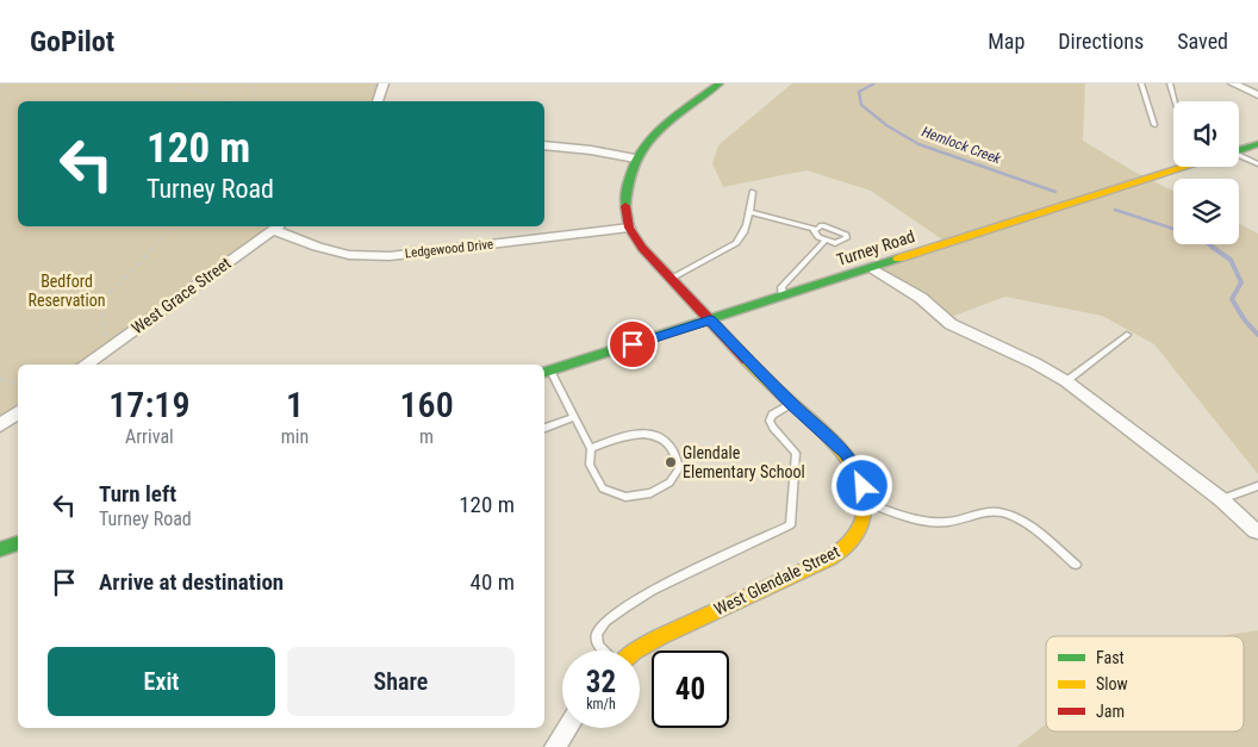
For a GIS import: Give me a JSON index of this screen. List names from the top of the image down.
{
  "streets": {
    "street": [
      "Turney Road",
      "Ledgewood Drive",
      "West Grace Street",
      "West Glendale Street"
    ]
  },
  "crossings": [
    ["Ledgewood Drive", "West Grace Street"]
  ],
  "water": ["Hemlock Creek"],
  "parks": ["Bedford Reservation"],
  "places": ["Glendale Elementary School"],
  "legend": ["Fast", "Slow", "Jam"],
  "page": {
    "header": "GoPilot",
    "nav": ["Map", "Directions", "Saved"],
    "turn": ["120 m", "Turney Road"],
    "eta": [
      "17:19",
      "Arrival",
      "1",
      "min",
      "160",
      "m"
    ],
    "list": [
      {
        "name": "Turn left",
        "note": "Turney Road",
        "value": "120 m"
      },
      {
        "name": "Arrive at destination",
        "value": "40 m"
      }
    ],
    "buttons": ["Exit", "Share"],
    "speed": "32 km/h",
    "limit": "40"
  }
}
